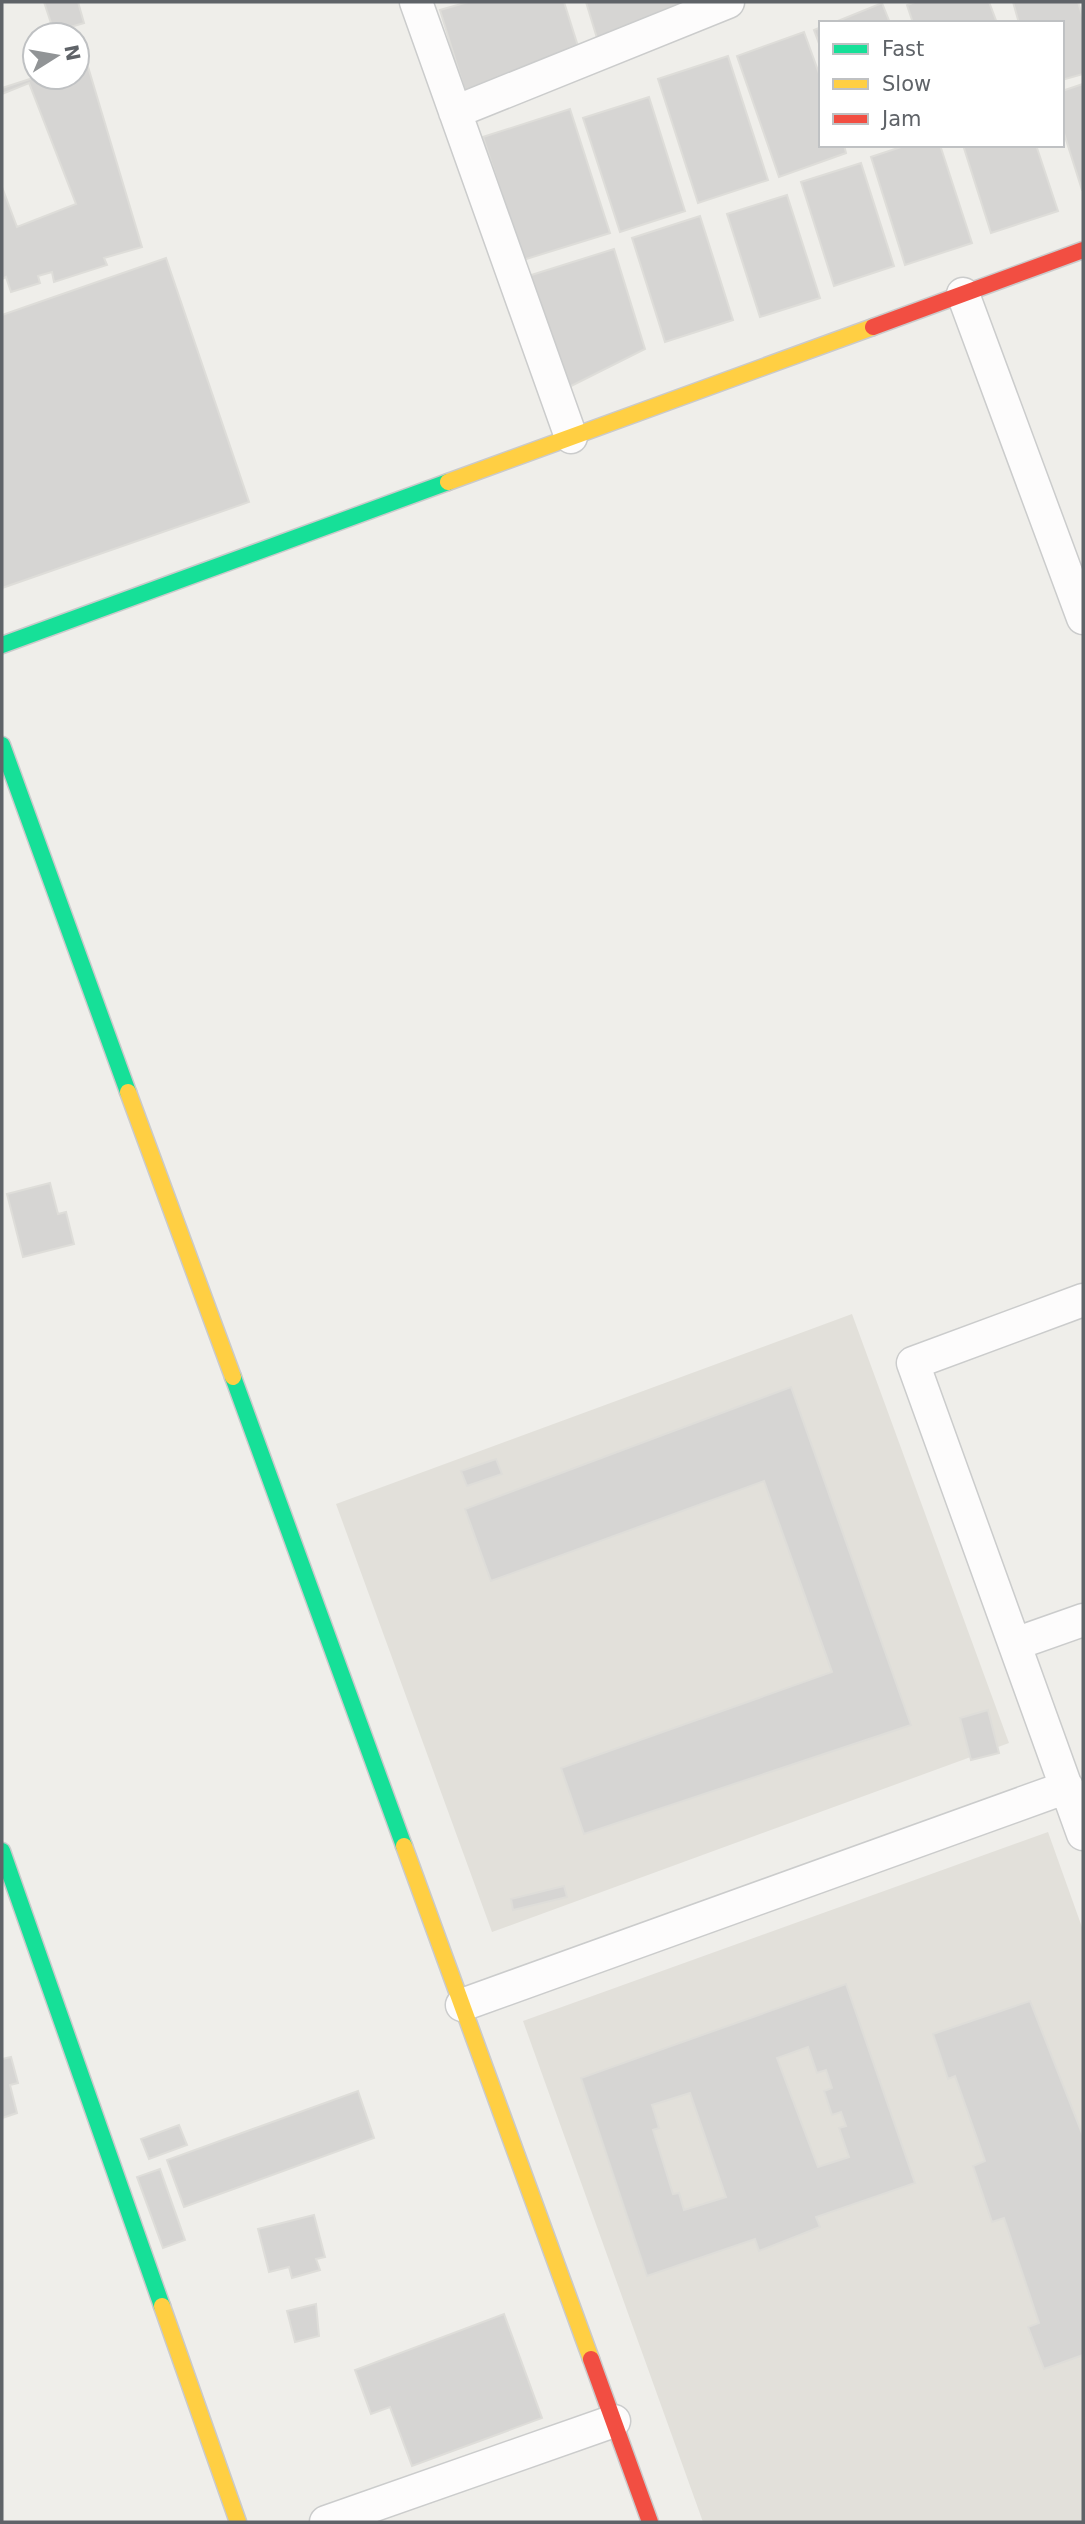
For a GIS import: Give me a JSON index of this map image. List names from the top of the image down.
{
  "legend": ["Fast", "Slow", "Jam"],
  "north": "right"
}
